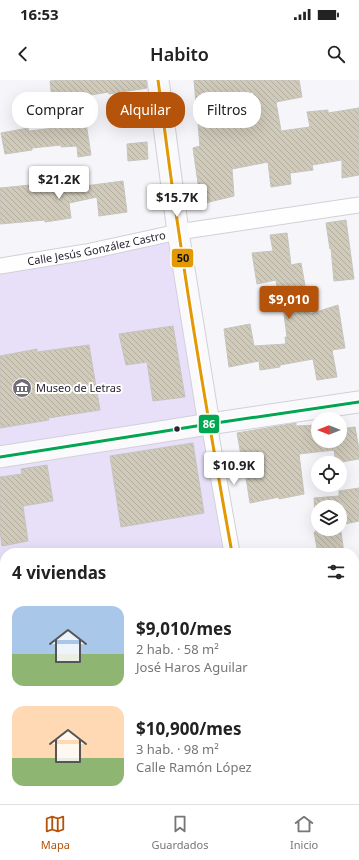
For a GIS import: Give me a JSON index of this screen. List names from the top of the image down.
{
  "streets": {
    "street": ["Calle Jesús González Castro"]
  },
  "places": {
    "museum": ["Museo de Letras"]
  },
  "lines": ["transit line 50", "transit line 86"],
  "north": "left",
  "page": {
    "status": "16:53",
    "header": "Habito",
    "chip": ["Comprar", "Alquilar", "Filtros"],
    "price": [
      "$21.2K",
      "$15.7K",
      "$9,010",
      "$10.9K"
    ],
    "heading": "4 viviendas",
    "list": [
      {
        "name": "$9,010/mes",
        "note": "2 hab. · 58 m² · José Haros Aguilar"
      },
      {
        "name": "$10,900/mes",
        "note": "3 hab. · 98 m² · Calle Ramón López"
      }
    ],
    "tabs": ["Mapa", "Guardados", "Inicio"]
  }
}
